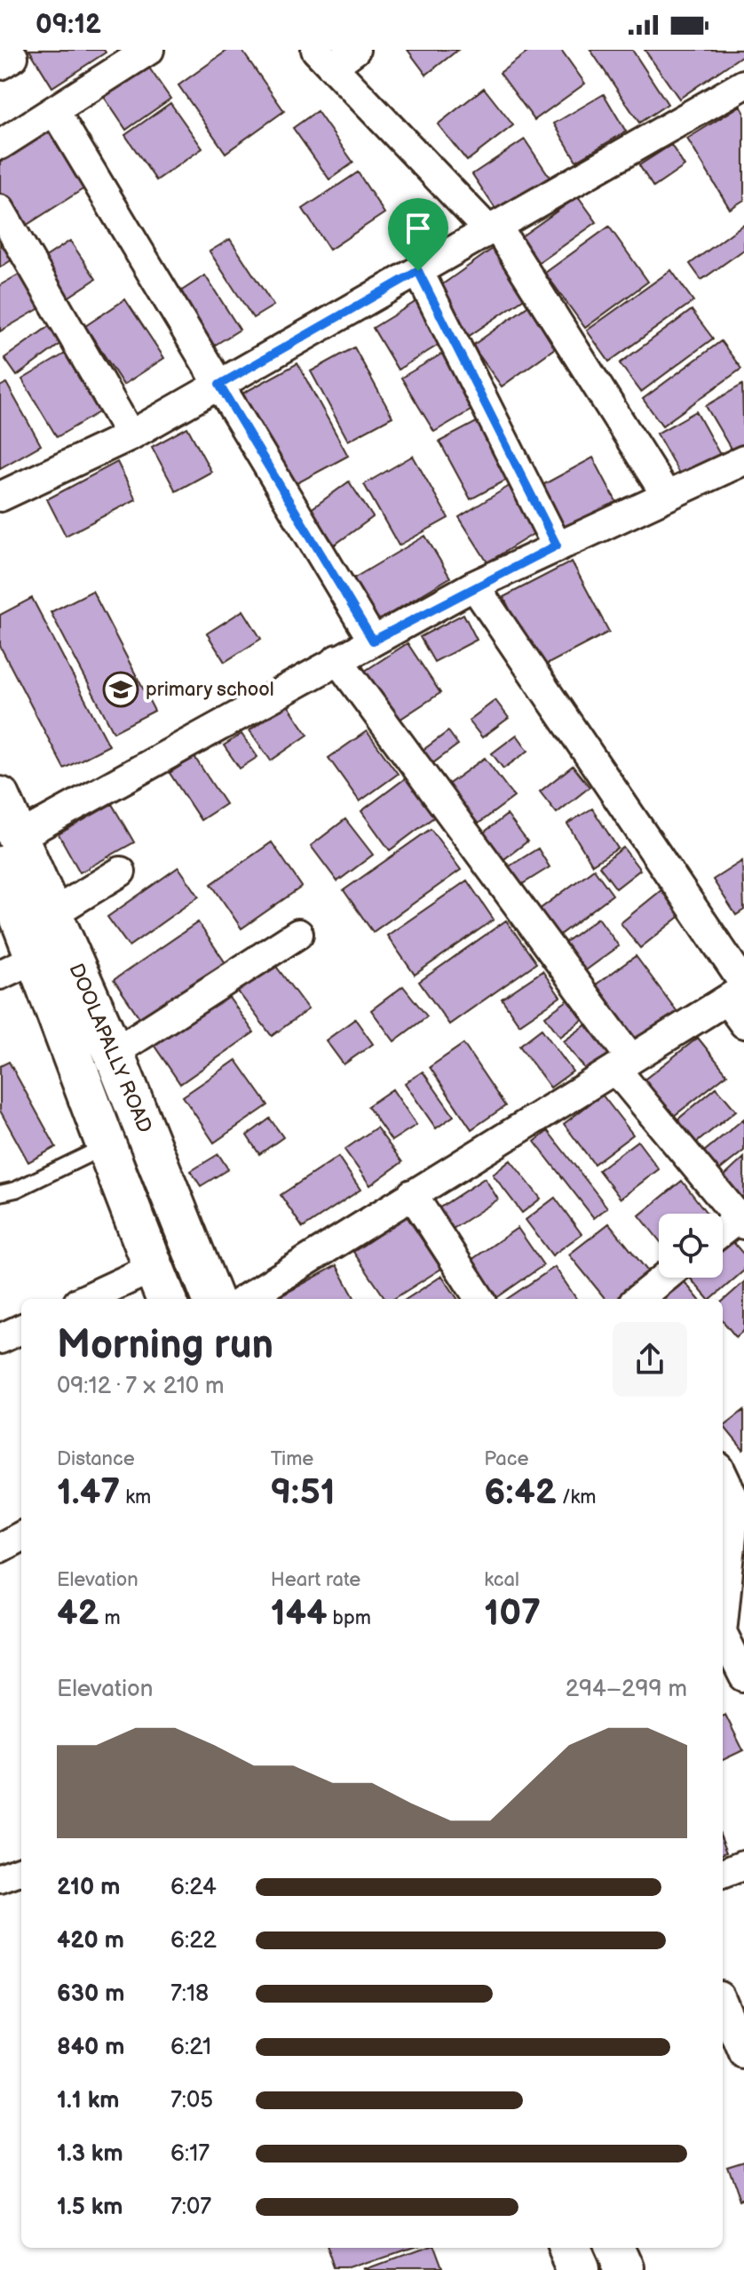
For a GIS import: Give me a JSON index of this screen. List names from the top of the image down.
{
  "streets": {
    "main road": ["DOOLAPALLY ROAD"]
  },
  "places": {
    "school or university": ["primary school"]
  },
  "page": {
    "status": "09:12",
    "heading": ["Morning run", "09:12 · 7 × 210 m"],
    "stats": [
      ["Distance", "1.47 km"],
      ["Time", "9:51"],
      ["Pace", "6:42 /km"],
      ["Elevation", "42 m"],
      ["Heart rate", "144 bpm"],
      ["kcal", "107"]
    ],
    "chart": ["Elevation", "294–299 m"],
    "list": [
      {
        "name": "210 m",
        "note": "6:24"
      },
      {
        "name": "420 m",
        "note": "6:22"
      },
      {
        "name": "630 m",
        "note": "7:18"
      },
      {
        "name": "840 m",
        "note": "6:21"
      },
      {
        "name": "1.1 km",
        "note": "7:05"
      },
      {
        "name": "1.3 km",
        "note": "6:17"
      },
      {
        "name": "1.5 km",
        "note": "7:07"
      }
    ]
  }
}
